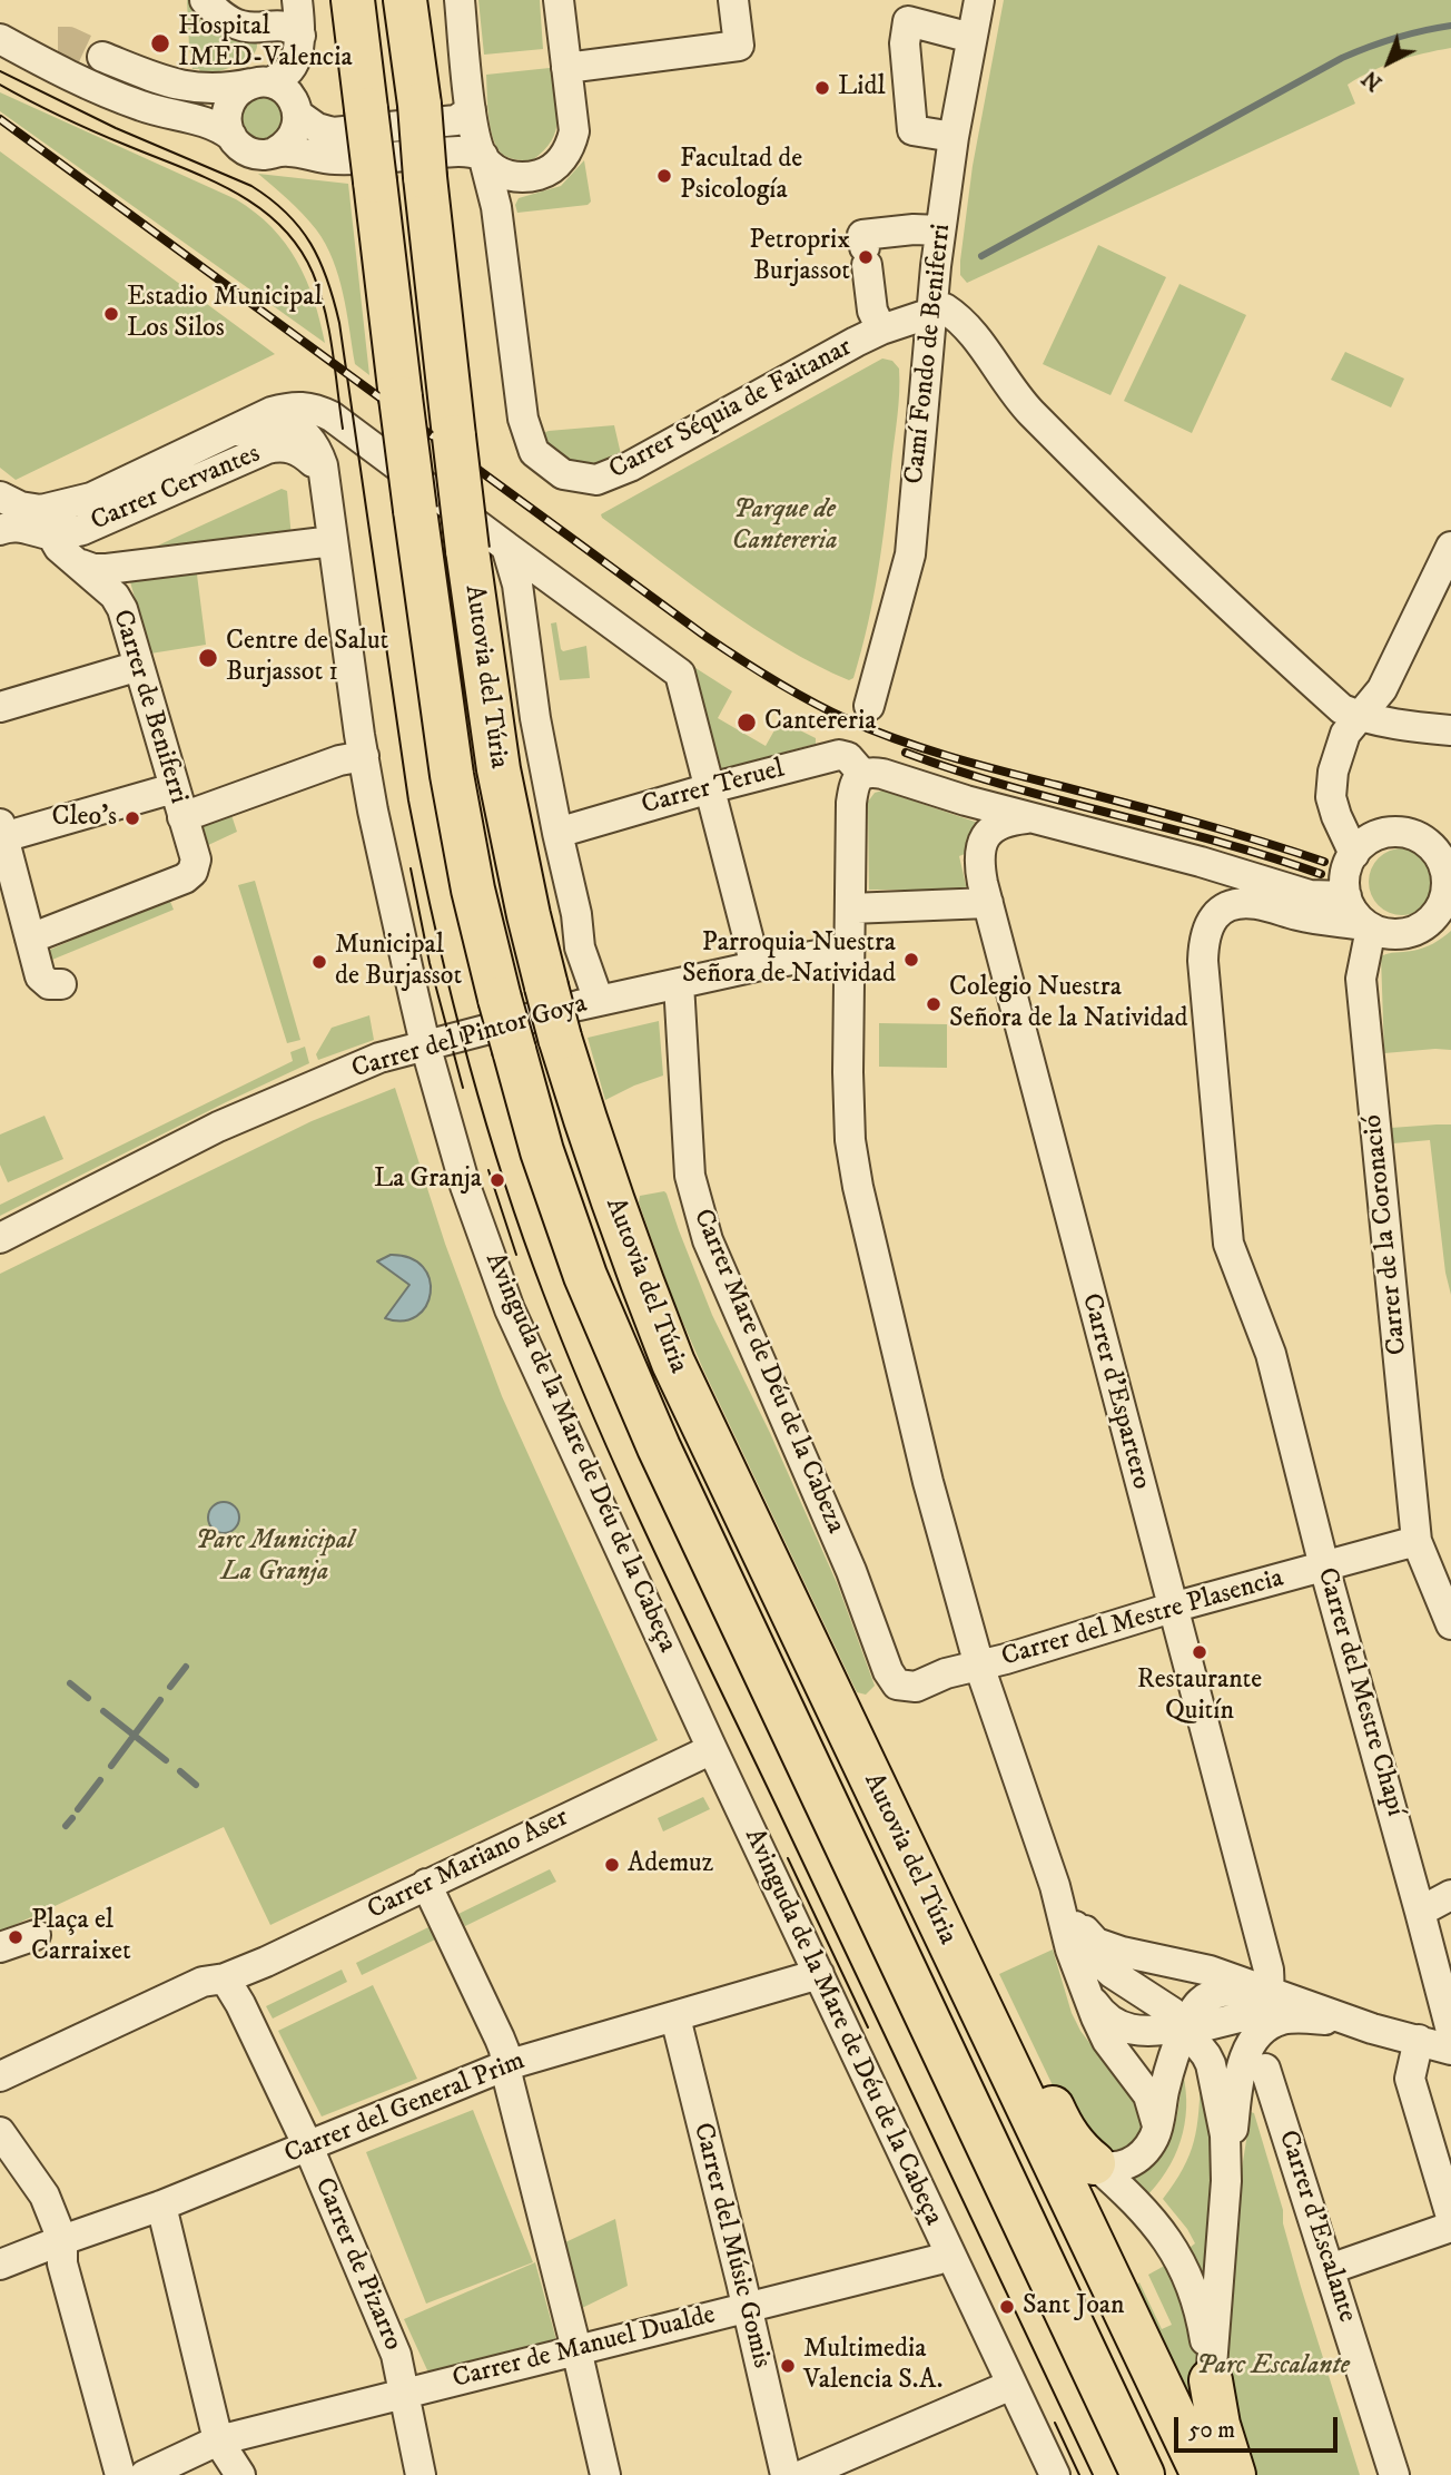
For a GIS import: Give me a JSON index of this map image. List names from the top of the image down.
{
  "streets": {
    "highway": ["Autovia del Túria"],
    "street": [
      "Camí Fondo de Beniferri",
      "Carrer Séquia de Faitanar",
      "Carrer Cervantes",
      "Carrer de Beniferri",
      "Carrer Teruel",
      "Carrer del Pintor Goya",
      "Carrer de la Coronació",
      "Carrer Mare de Déu de la Cabeza",
      "Carrer d'Espartero",
      "Avinguda de la Mare de Déu de la Cabeça",
      "Carrer del Mestre Plasencia",
      "Carrer del Mestre Chapí",
      "Carrer Mariano Aser",
      "Carrer del General Prim",
      "Carrer d'Escalante",
      "Carrer del Músic Gomis",
      "Carrer de Pizarro",
      "Carrer de Manuel Dualde"
    ]
  },
  "crossings": [
    ["Camí Fondo de Beniferri", "Carrer Séquia de Faitanar"],
    ["Carrer Cervantes", "Carrer de Beniferri"],
    ["Carrer Cervantes", "Avinguda de la Mare de Déu de la Cabeça"],
    ["Carrer del Pintor Goya", "Carrer Mare de Déu de la Cabeza"],
    ["Carrer del Pintor Goya", "Avinguda de la Mare de Déu de la Cabeça"],
    ["Carrer de la Coronació", "Carrer del Mestre Plasencia"],
    ["Carrer de la Coronació", "Carrer del Mestre Chapí"],
    ["Carrer Mare de Déu de la Cabeza", "Carrer del Mestre Plasencia"],
    ["Carrer d'Espartero", "Carrer del Mestre Plasencia"],
    ["Avinguda de la Mare de Déu de la Cabeça", "Carrer Mariano Aser"],
    ["Avinguda de la Mare de Déu de la Cabeça", "Carrer del General Prim"],
    ["Avinguda de la Mare de Déu de la Cabeça", "Carrer de Manuel Dualde"],
    ["Carrer del Mestre Plasencia", "Carrer del Mestre Chapí"],
    ["Carrer Mariano Aser", "Carrer de Pizarro"],
    ["Carrer del General Prim", "Carrer del Músic Gomis"],
    ["Carrer del General Prim", "Carrer de Pizarro"],
    ["Carrer del Músic Gomis", "Carrer de Manuel Dualde"],
    ["Carrer de Pizarro", "Carrer de Manuel Dualde"]
  ],
  "parks": ["Parque de Cantereria", "Parc Municipal La Granja", "Parc Escalante"],
  "places": [
    "Hospital IMED-Valencia",
    "Lidl",
    "Facultad de Psicología",
    "Petroprix Burjassot",
    "Estadio Municipal Los Silos",
    "Centre de Salut Burjassot 1",
    "Cantereria",
    "Cleo's",
    "Parroquia Nuestra Señora de Natividad",
    "Municipal de Burjassot",
    "Colegio Nuestra Señora de la Natividad",
    "La Granja",
    "Restaurante Quitín",
    "Ademuz",
    "Plaça el Carraixet",
    "Sant Joan",
    "Multimedia Valencia S.A."
  ],
  "scale_bar": "50 m",
  "north": "bottom left"
}
